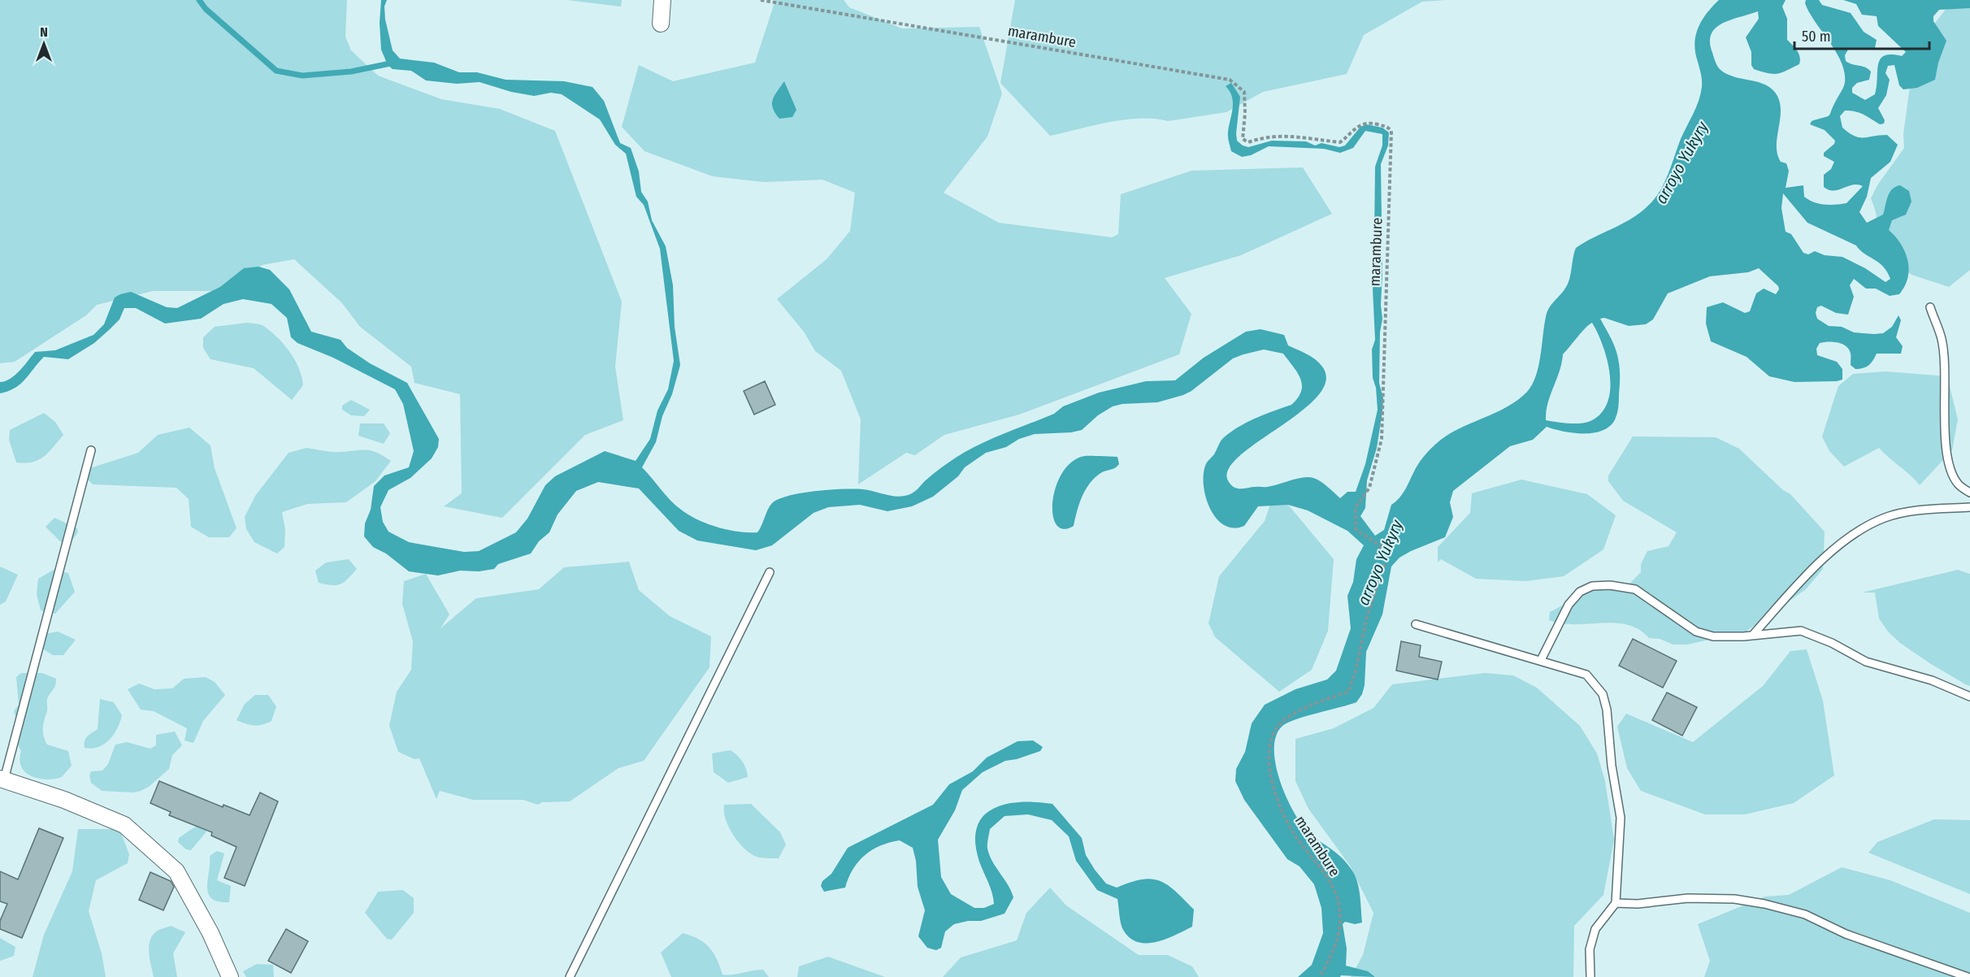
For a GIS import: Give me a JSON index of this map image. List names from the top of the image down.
{
  "streets": {
    "path": ["marambure"]
  },
  "water": ["arroyo Yukyry"],
  "scale_bar": "50 m",
  "north": "top"
}
